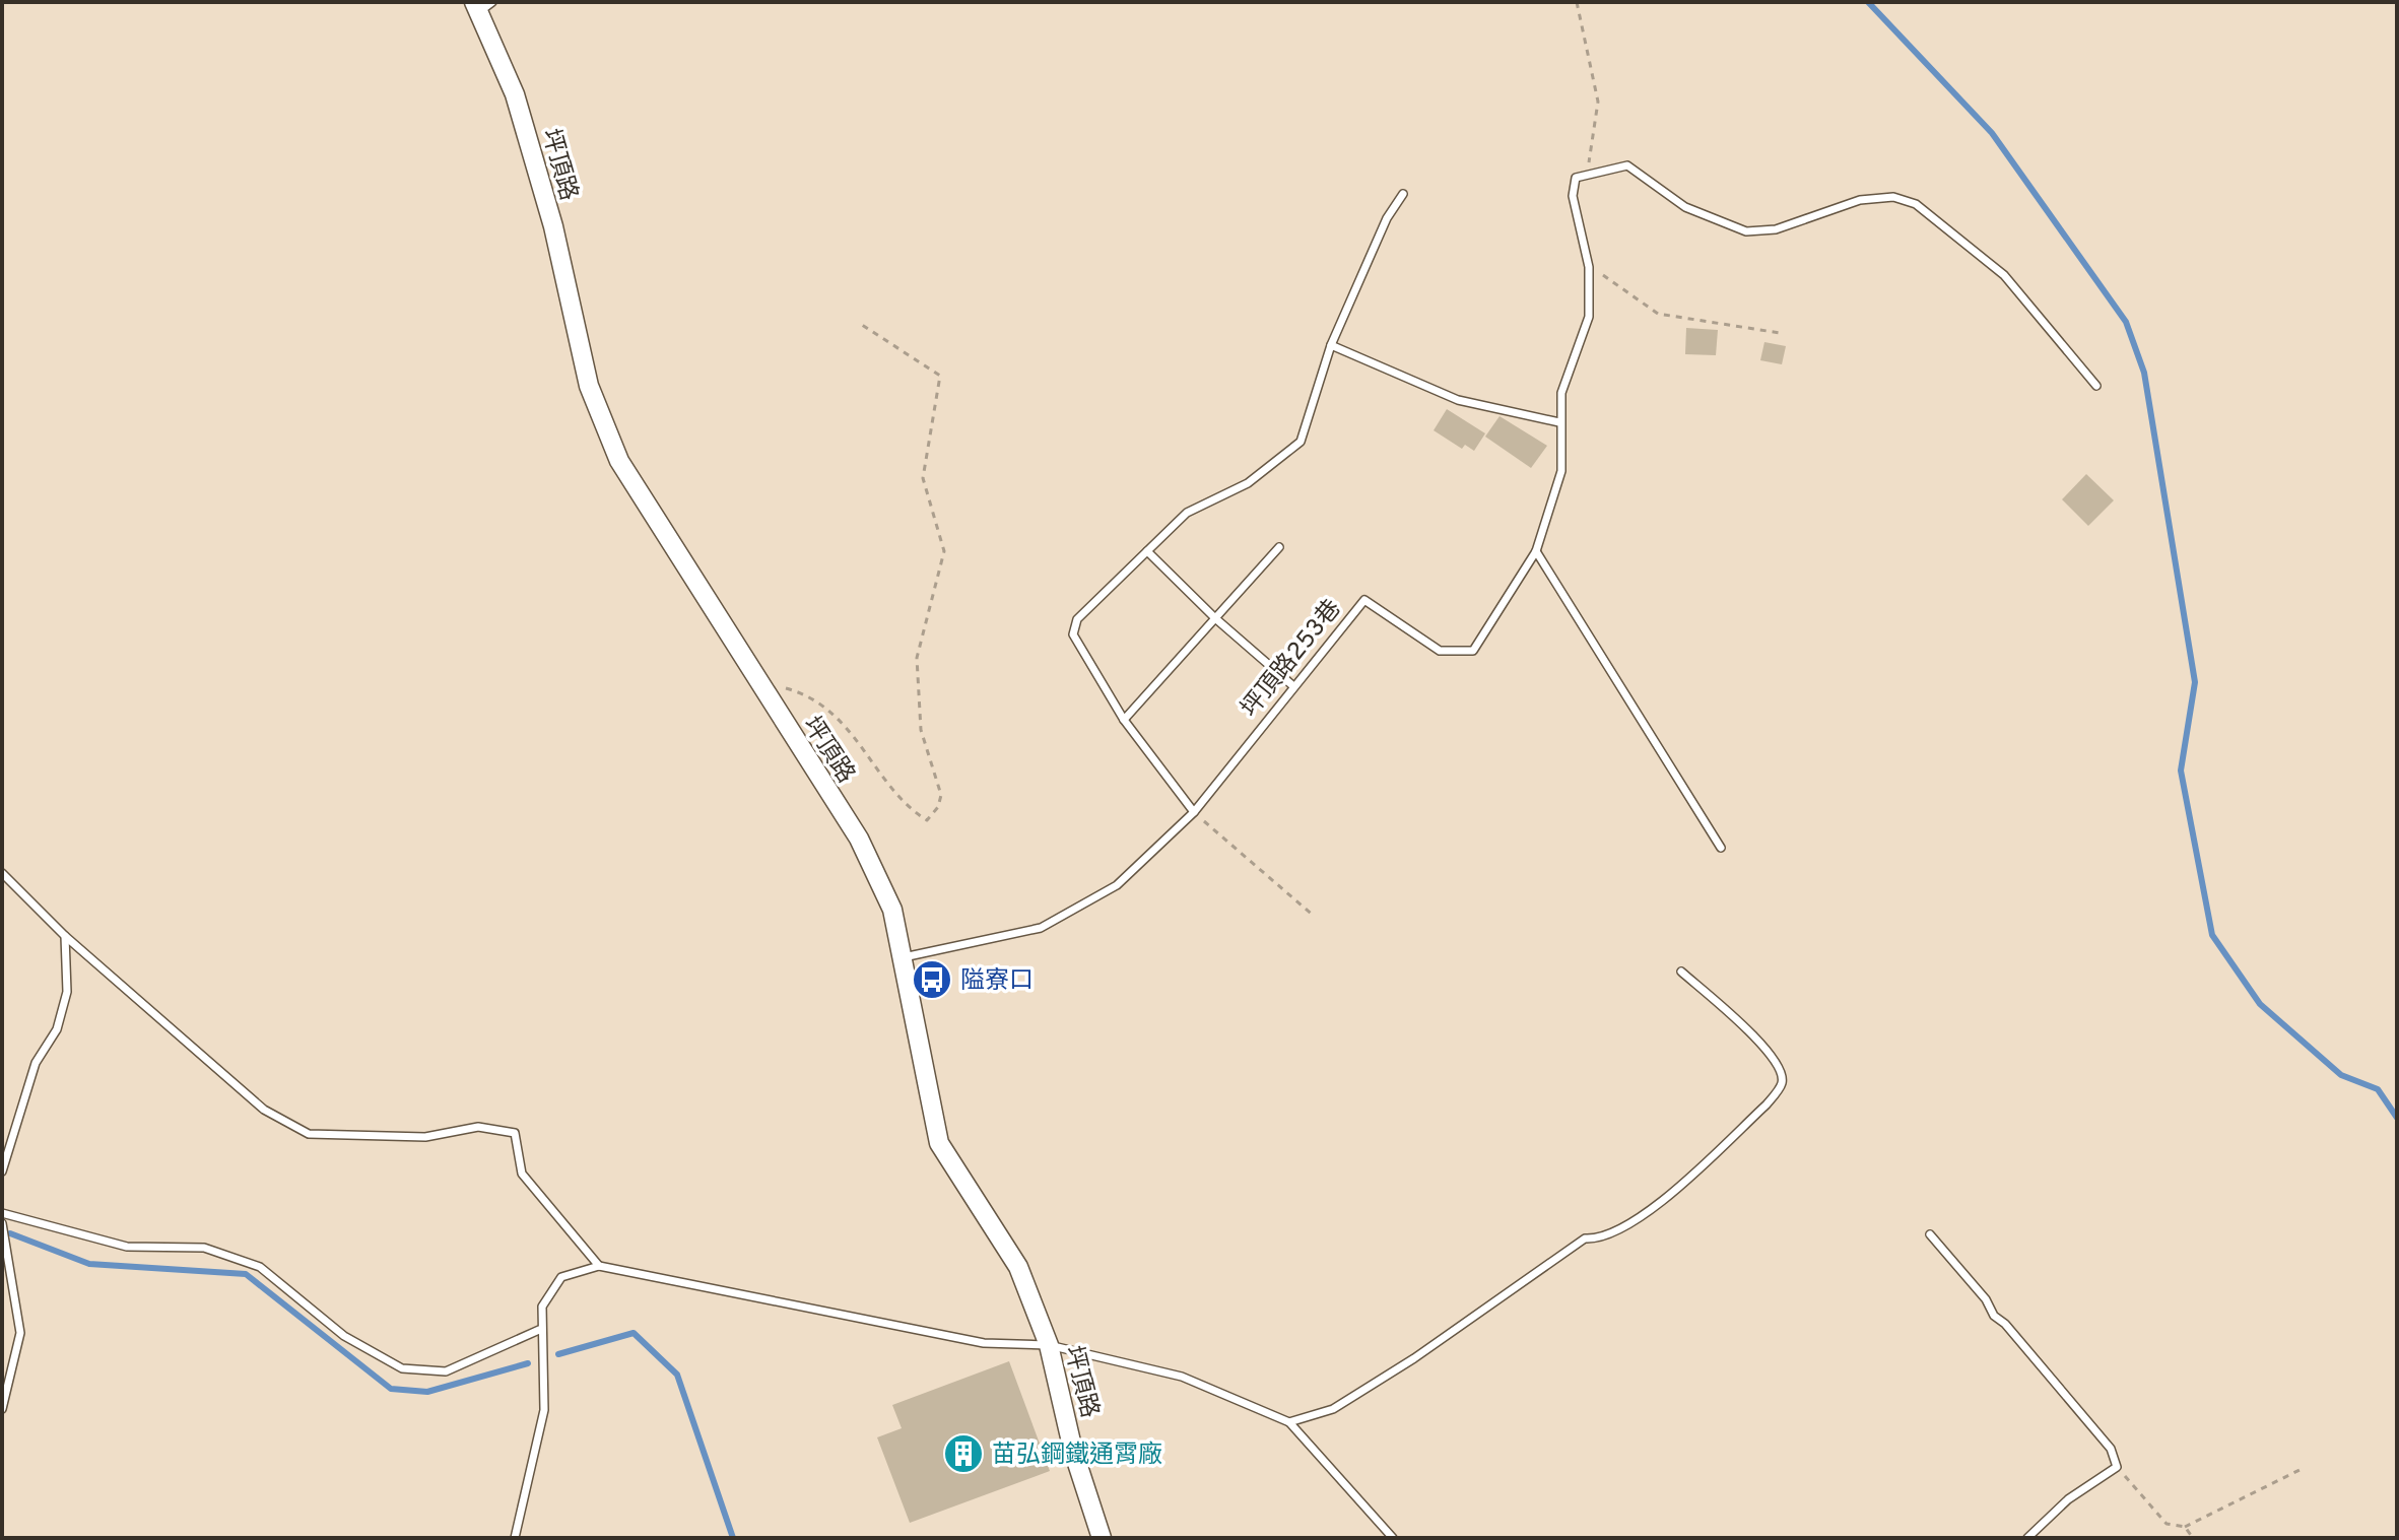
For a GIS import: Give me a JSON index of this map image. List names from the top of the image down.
{
  "streets": {
    "street": ["坪頂路"],
    "lane": ["坪頂路253巷"]
  },
  "crossings": [
    ["坪頂路", "坪頂路253巷"]
  ],
  "places": {
    "bus stop": ["隘寮口"],
    "building": ["苗弘鋼鐵通霄廠"]
  }
}
